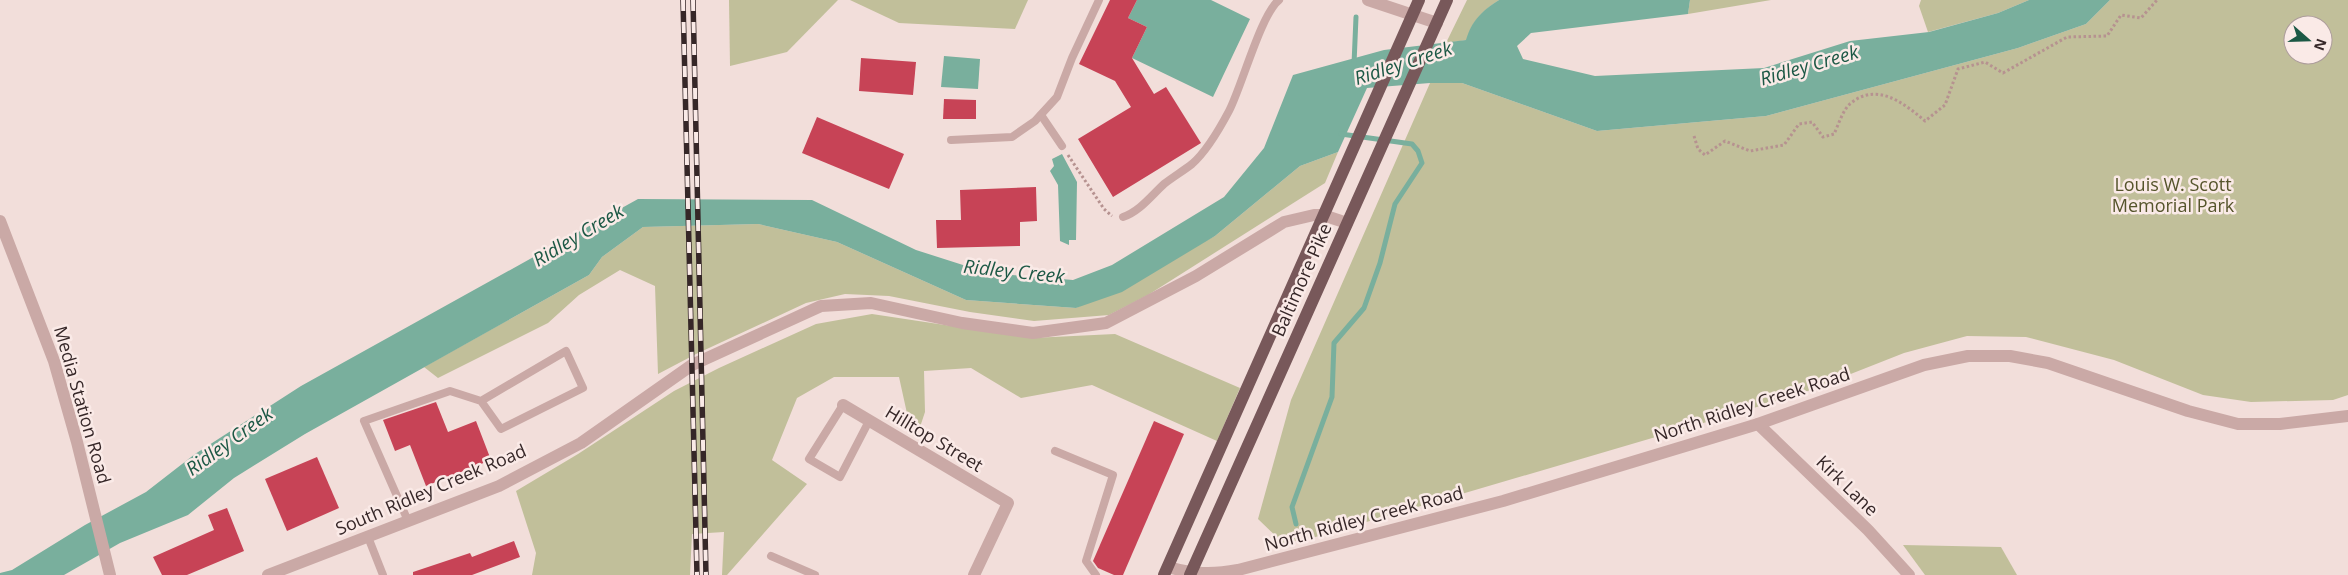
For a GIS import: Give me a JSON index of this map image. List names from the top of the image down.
{
  "streets": {
    "main road": ["Baltimore Pike"],
    "street": [
      "Media Station Road",
      "North Ridley Creek Road",
      "Hilltop Street",
      "Kirk Lane",
      "South Ridley Creek Road"
    ]
  },
  "crossings": [
    ["Baltimore Pike", "North Ridley Creek Road"],
    ["Baltimore Pike", "South Ridley Creek Road"],
    ["North Ridley Creek Road", "Kirk Lane"]
  ],
  "water": ["Ridley Creek"],
  "parks": ["Louis W. Scott Memorial Park"],
  "north": "right"
}
